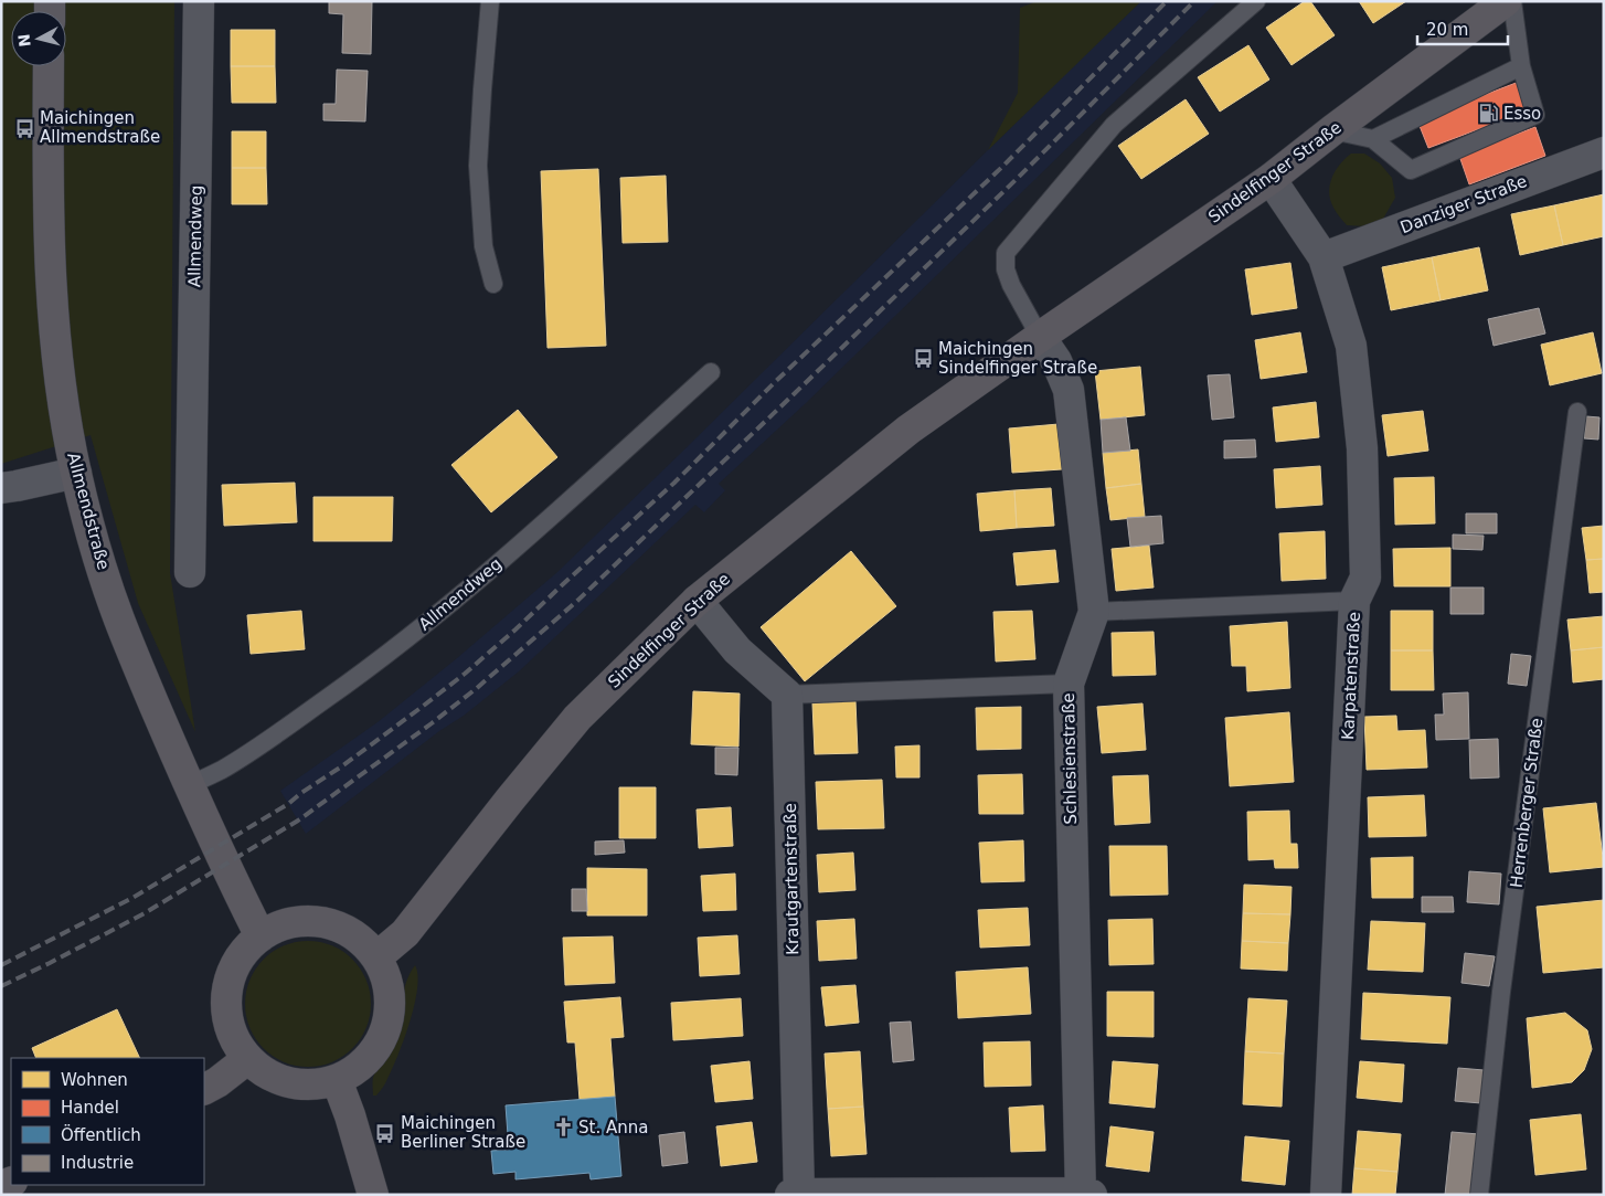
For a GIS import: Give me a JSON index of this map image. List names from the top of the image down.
{
  "streets": {
    "main road": ["Sindelfinger Straße", "Allmendstraße"],
    "street": [
      "Danziger Straße",
      "Allmendweg",
      "Karpatenstraße",
      "Schlesienstraße",
      "Krautgartenstraße"
    ],
    "lane": ["Herrenberger Straße"]
  },
  "crossings": [
    ["Sindelfinger Straße", "Allmendstraße"],
    ["Sindelfinger Straße", "Karpatenstraße"],
    ["Sindelfinger Straße", "Schlesienstraße"],
    ["Danziger Straße", "Karpatenstraße"],
    ["Allmendweg", "Allmendstraße"]
  ],
  "places": {
    "fuel station": ["Esso"],
    "bus stop": ["Maichingen Allmendstraße", "Maichingen Sindelfinger Straße", "Maichingen Berliner Straße"],
    "church": ["St. Anna"]
  },
  "legend": [
    "Wohnen",
    "Handel",
    "Öffentlich",
    "Industrie"
  ],
  "scale_bar": "20 m",
  "north": "left"
}
